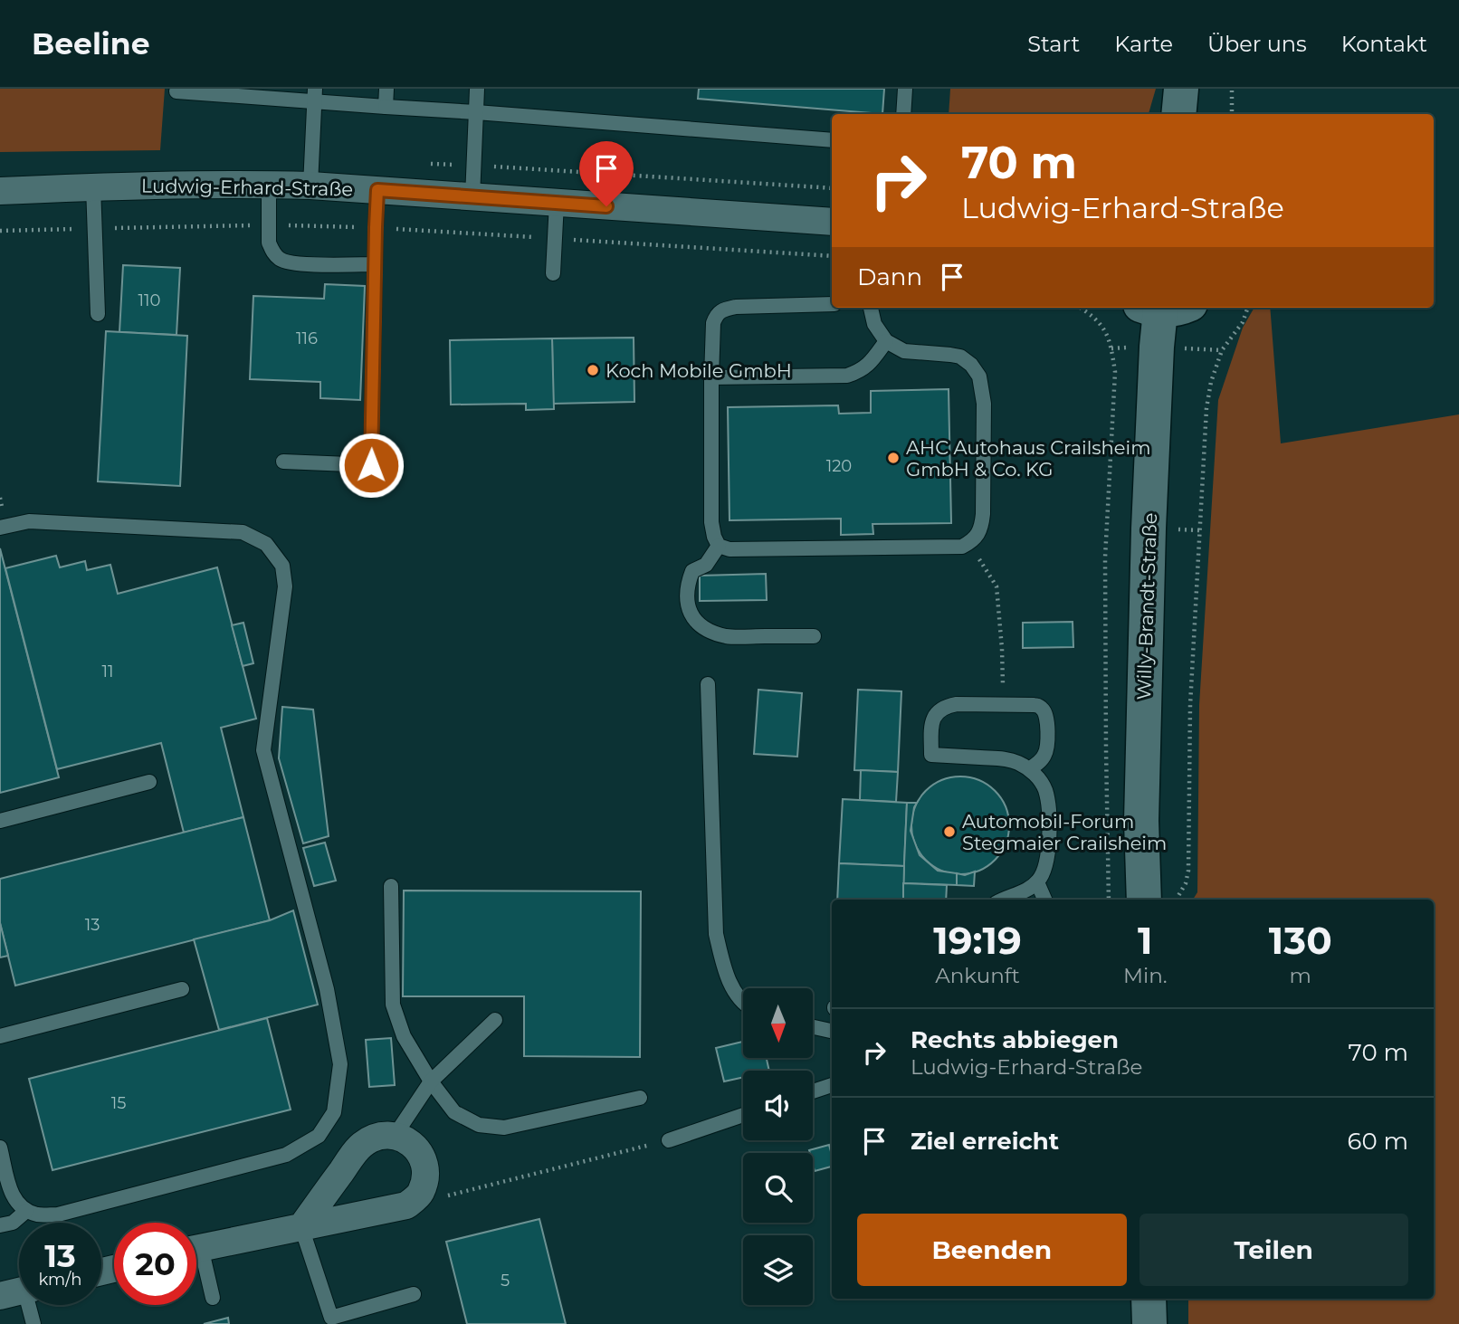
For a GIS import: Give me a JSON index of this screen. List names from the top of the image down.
{
  "streets": {
    "main road": ["Willy-Brandt-Straße"],
    "street": ["Ludwig-Erhard-Straße"]
  },
  "places": ["Koch Mobile GmbH", "AHC Autohaus Crailsheim GmbH & Co. KG", "Automobil-Forum Stegmaier Crailsheim"],
  "house_numbers": [
    "110",
    "116",
    "120",
    "11",
    "13",
    "15",
    "5"
  ],
  "north": "bottom",
  "page": {
    "header": "Beeline",
    "nav": [
      "Start",
      "Karte",
      "Über uns",
      "Kontakt"
    ],
    "turn": ["70 m", "Ludwig-Erhard-Straße"],
    "then": "Dann",
    "eta": [
      "19:19",
      "Ankunft",
      "1",
      "Min.",
      "130",
      "m"
    ],
    "list": [
      {
        "name": "Rechts abbiegen",
        "note": "Ludwig-Erhard-Straße",
        "value": "70 m"
      },
      {
        "name": "Ziel erreicht",
        "value": "60 m"
      }
    ],
    "buttons": ["Beenden", "Teilen"],
    "speed": "13 km/h",
    "limit": "20"
  }
}
